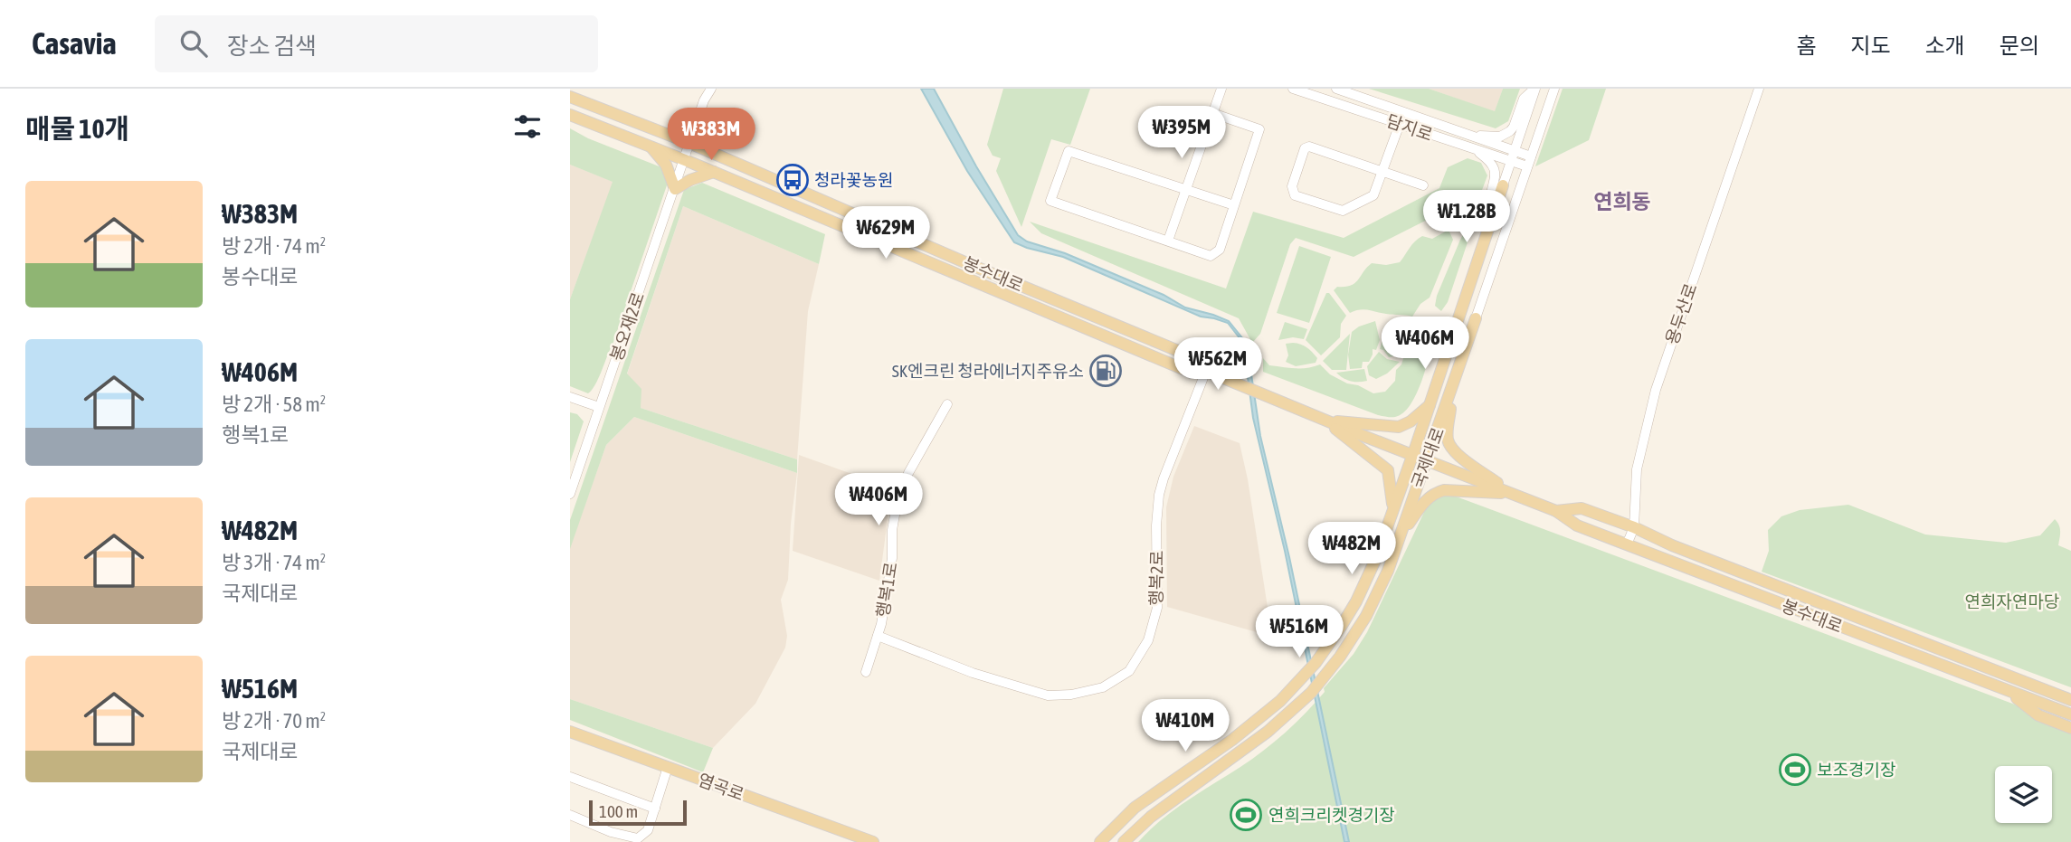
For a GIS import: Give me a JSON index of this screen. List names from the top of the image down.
{
  "streets": {
    "main road": ["봉수대로", "국제대로", "염곡로"],
    "street": [
      "담지로",
      "용두산로",
      "봉오재2로",
      "행복2로",
      "행복1로"
    ]
  },
  "crossings": [
    ["담지로", "국제대로"],
    ["봉수대로", "용두산로"],
    ["봉수대로", "봉오재2로"],
    ["봉수대로", "국제대로"],
    ["봉수대로", "행복2로"],
    ["행복2로", "행복1로"]
  ],
  "districts": ["연희동"],
  "parks": ["연희자연마당"],
  "places": {
    "bus stop": ["청라꽃농원"],
    "fuel station": ["SK엔크린 청라에너지주유소"],
    "sports": ["보조경기장", "연희크리켓경기장"]
  },
  "scale_bar": "100 m",
  "page": {
    "header": "Casavia",
    "search": "장소 검색",
    "nav": [
      "홈",
      "지도",
      "소개",
      "문의"
    ],
    "heading": "매물 10개",
    "price": [
      "₩395M",
      "₩383M",
      "₩1.28B",
      "₩629M",
      "₩406M",
      "₩562M",
      "₩406M",
      "₩482M",
      "₩516M",
      "₩410M"
    ],
    "list": [
      {
        "name": "₩383M",
        "note": "방 2개 · 74 m² · 봉수대로"
      },
      {
        "name": "₩406M",
        "note": "방 2개 · 58 m² · 행복1로"
      },
      {
        "name": "₩482M",
        "note": "방 3개 · 74 m² · 국제대로"
      },
      {
        "name": "₩516M",
        "note": "방 2개 · 70 m² · 국제대로"
      }
    ],
    "scale": "100 m"
  }
}
